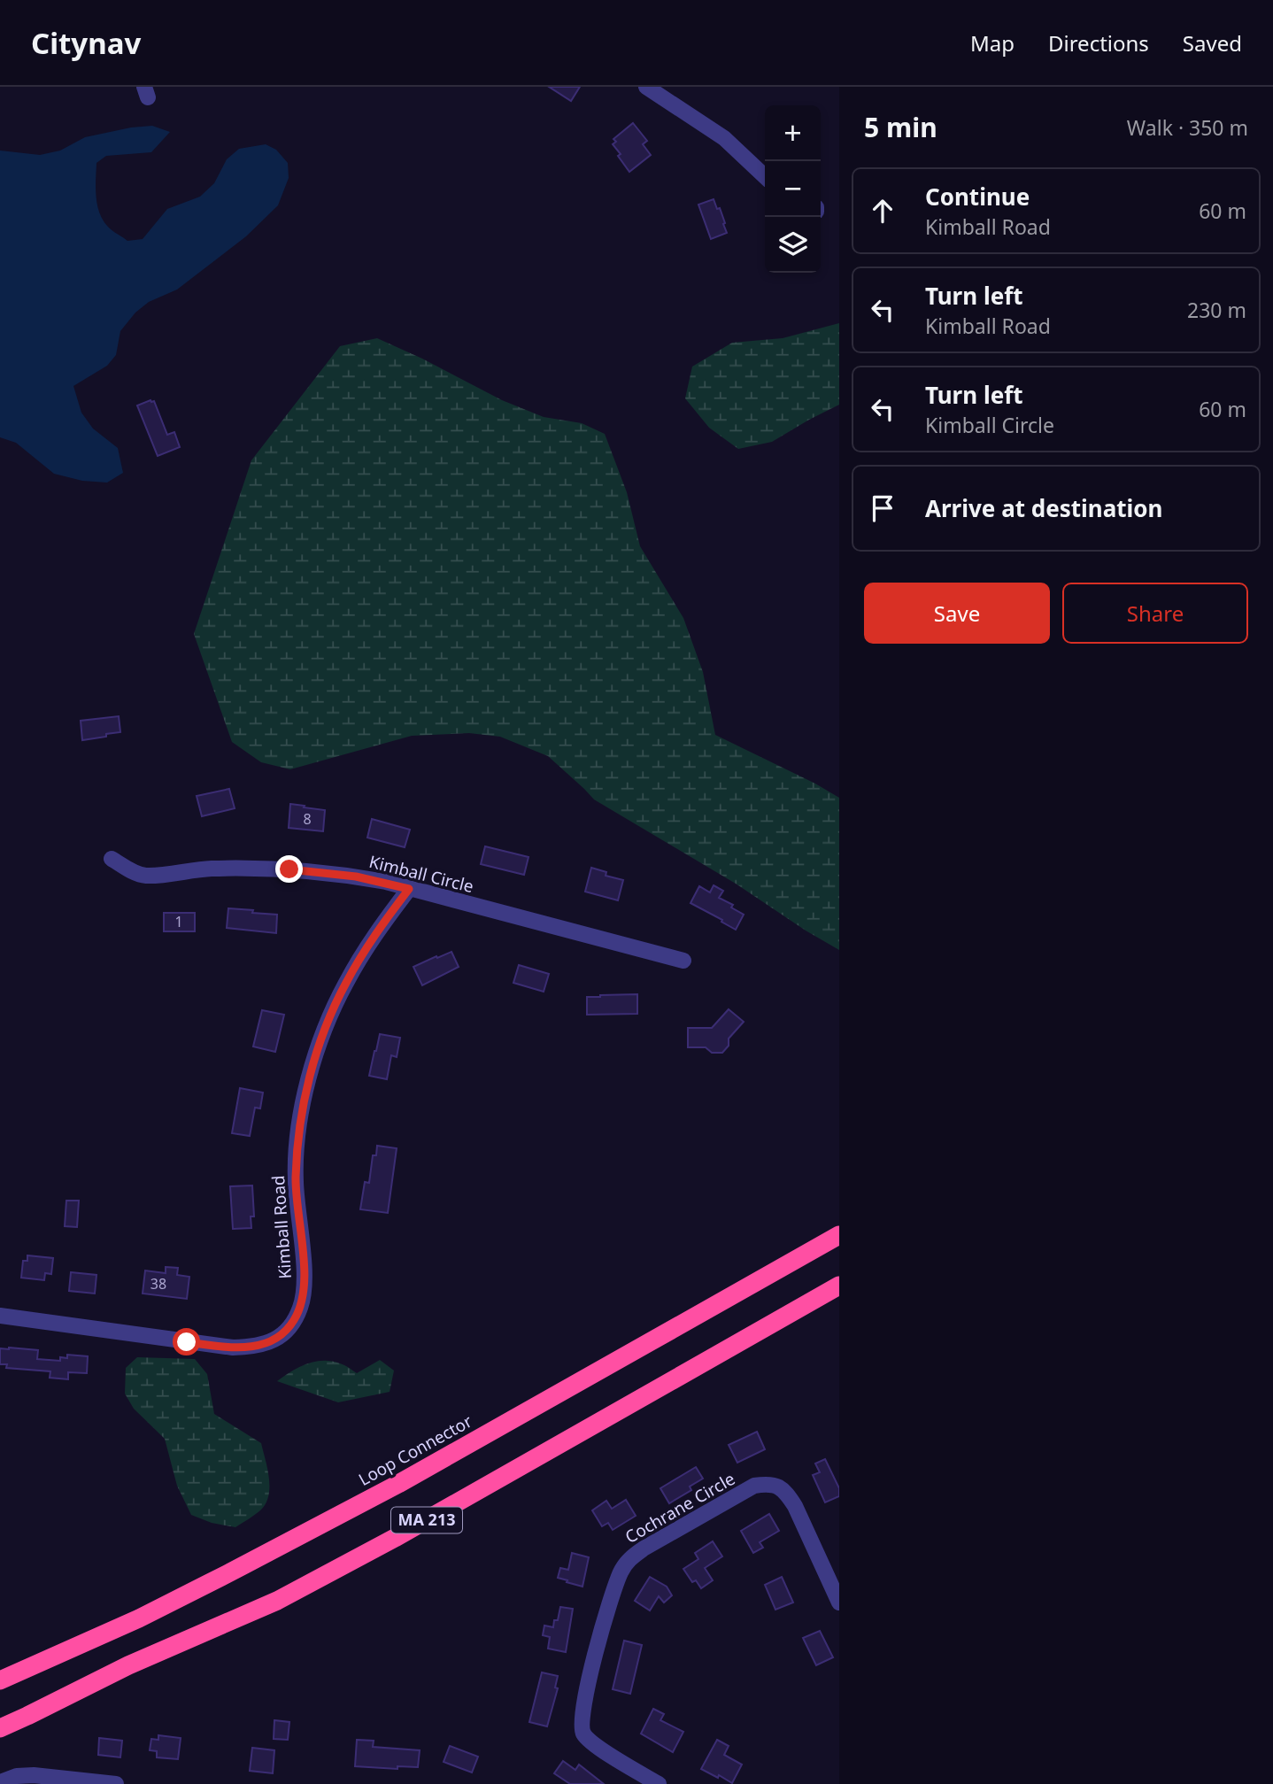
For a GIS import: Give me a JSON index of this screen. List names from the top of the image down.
{
  "streets": {
    "highway": ["Loop Connector", "MA 213"],
    "street": ["Kimball Circle", "Kimball Road", "Cochrane Circle"]
  },
  "crossings": [
    ["Kimball Circle", "Kimball Road"]
  ],
  "house_numbers": ["8", "1", "38"],
  "page": {
    "header": "Citynav",
    "nav": ["Map", "Directions", "Saved"],
    "heading": ["5 min", "Walk · 350 m"],
    "map_buttons": ["+", "−"],
    "list": [
      ["Continue", "Kimball Road", "60 m"],
      ["Turn left", "Kimball Road", "230 m"],
      ["Turn left", "Kimball Circle", "60 m"],
      "Arrive at destination"
    ],
    "buttons": ["Save", "Share"]
  }
}
